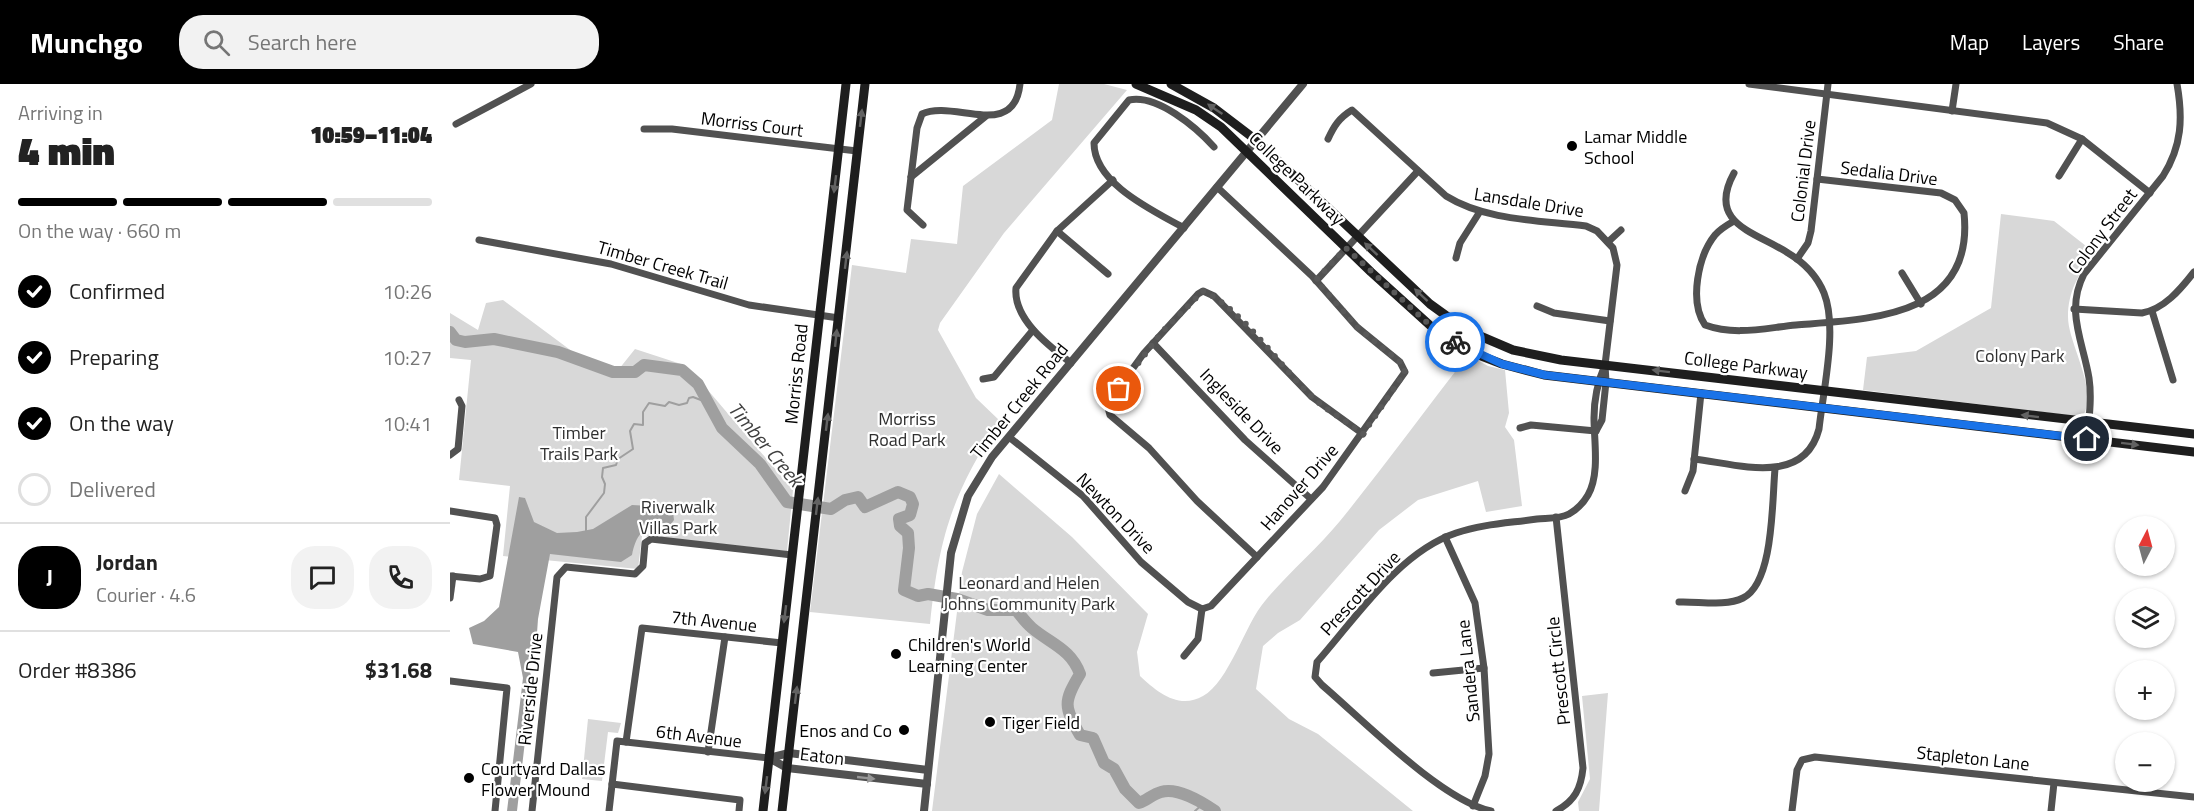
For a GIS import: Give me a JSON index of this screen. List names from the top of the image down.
{
  "streets": {
    "main road": ["College Parkway", "Morriss Road"],
    "street": [
      "Morriss Court",
      "Colonial Drive",
      "Sedalia Drive",
      "Lansdale Drive",
      "Colony Street",
      "Timber Creek Trail",
      "Timber Creek Road",
      "Ingleside Drive",
      "Hanover Drive",
      "Newton Drive",
      "Prescott Drive",
      "7th Avenue",
      "Sandera Lane",
      "Prescott Circle",
      "Riverside Drive",
      "6th Avenue",
      "Eaton",
      "Stapleton Lane"
    ]
  },
  "crossings": [
    ["Morriss Court", "Morriss Road"],
    ["Colonial Drive", "Sedalia Drive"],
    ["College Parkway", "Colony Street"],
    ["College Parkway", "Timber Creek Road"],
    ["College Parkway", "Prescott Drive"],
    ["Timber Creek Trail", "Morriss Road"],
    ["Morriss Road", "7th Avenue"],
    ["Morriss Road", "Riverside Drive"],
    ["Morriss Road", "6th Avenue"],
    ["Morriss Road", "Eaton"],
    ["Timber Creek Road", "Newton Drive"],
    ["Timber Creek Road", "Eaton"],
    ["Ingleside Drive", "Hanover Drive"],
    ["Hanover Drive", "Newton Drive"],
    ["Prescott Drive", "Sandera Lane"],
    ["Prescott Drive", "Prescott Circle"],
    ["7th Avenue", "6th Avenue"],
    ["6th Avenue", "Eaton"]
  ],
  "water": ["Timber Creek"],
  "parks": [
    "Colony Park",
    "Morriss Road Park",
    "Timber Trails Park",
    "Riverwalk Villas Park",
    "Leonard and Helen Johns Community Park"
  ],
  "places": [
    "Lamar Middle School",
    "Children's World Learning Center",
    "Tiger Field",
    "Enos and Co",
    "Courtyard Dallas Flower Mound"
  ],
  "north": "top",
  "page": {
    "header": "Munchgo",
    "search": "Search here",
    "nav": ["Map", "Layers", "Share"],
    "heading": ["4 min", "Arriving in", "10:59–11:04"],
    "panel": [
      "Jordan",
      "Courier · 4.6",
      "Order #8386",
      "$31.68"
    ],
    "bar": "On the way · 660 m",
    "list": [
      ["Confirmed", "10:26"],
      ["Preparing", "10:27"],
      ["On the way", "10:41"],
      "Delivered"
    ],
    "map_buttons": ["+", "−"],
    "round": "J"
  }
}
